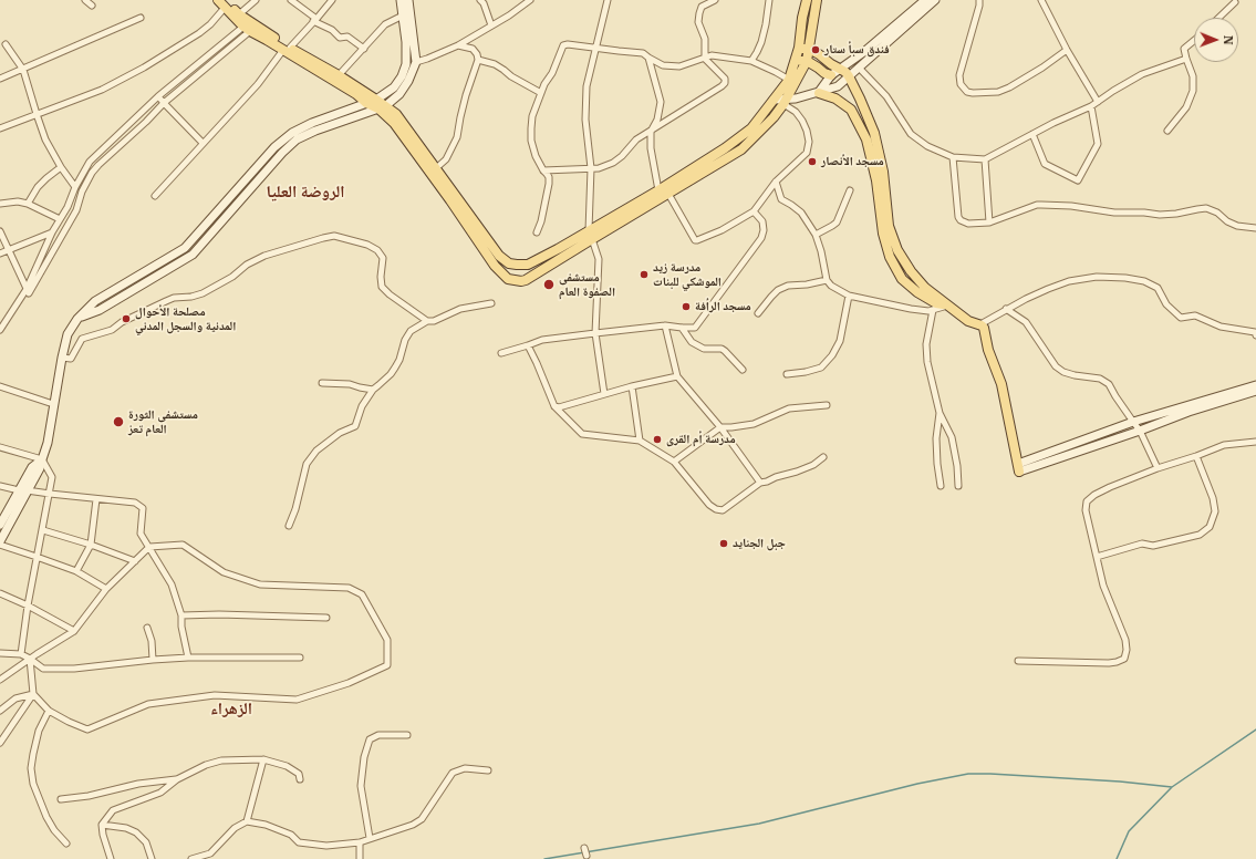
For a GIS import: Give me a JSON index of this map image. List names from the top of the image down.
{
  "districts": ["الروضة العليا", "الزهراء"],
  "places": [
    "فندق سبأ ستار",
    "مسجد الأنصار",
    "مدرسة زيد الموشكي للبنات",
    "مستشفى الصفوة العام",
    "مسجد الرأفة",
    "مصلحة الأحوال المدنية والسجل المدني",
    "مستشفى الثورة العام تعز",
    "مدرسة أم القرى",
    "جبل الجنايد"
  ],
  "north": "right"
}
